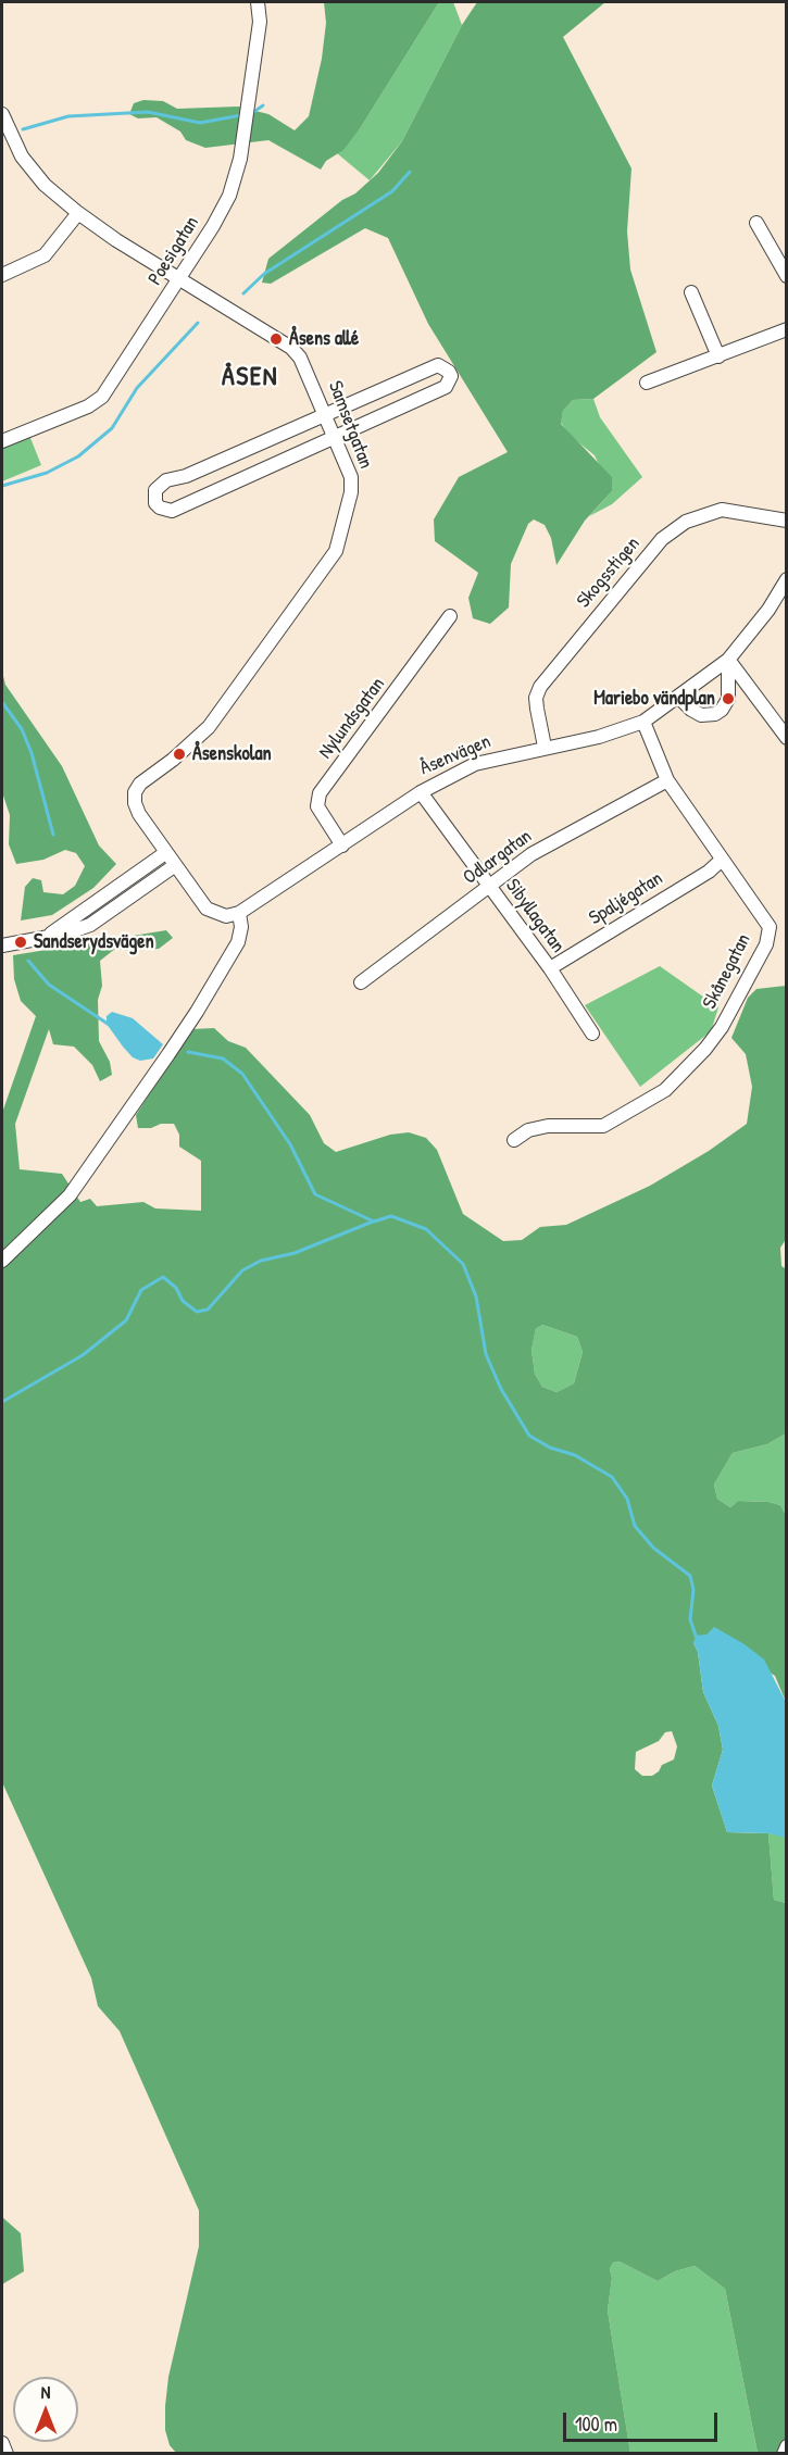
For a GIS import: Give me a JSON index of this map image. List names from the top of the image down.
{
  "streets": {
    "street": [
      "Poesigatan",
      "Samsetgatan",
      "Skogsstigen",
      "Nylundsgatan",
      "Åsenvägen",
      "Odlargatan",
      "Spaljégatan",
      "Sibyllagatan",
      "Skånegatan"
    ]
  },
  "crossings": [
    ["Poesigatan", "Samsetgatan"],
    ["Skogsstigen", "Åsenvägen"],
    ["Nylundsgatan", "Åsenvägen"],
    ["Åsenvägen", "Sibyllagatan"],
    ["Åsenvägen", "Skånegatan"],
    ["Odlargatan", "Sibyllagatan"],
    ["Odlargatan", "Skånegatan"],
    ["Spaljégatan", "Sibyllagatan"],
    ["Spaljégatan", "Skånegatan"]
  ],
  "districts": ["ÅSEN"],
  "places": [
    "Åsens allé",
    "Mariebo vändplan",
    "Åsenskolan",
    "Sandserydsvägen"
  ],
  "scale_bar": "100 m",
  "north": "top"
}
